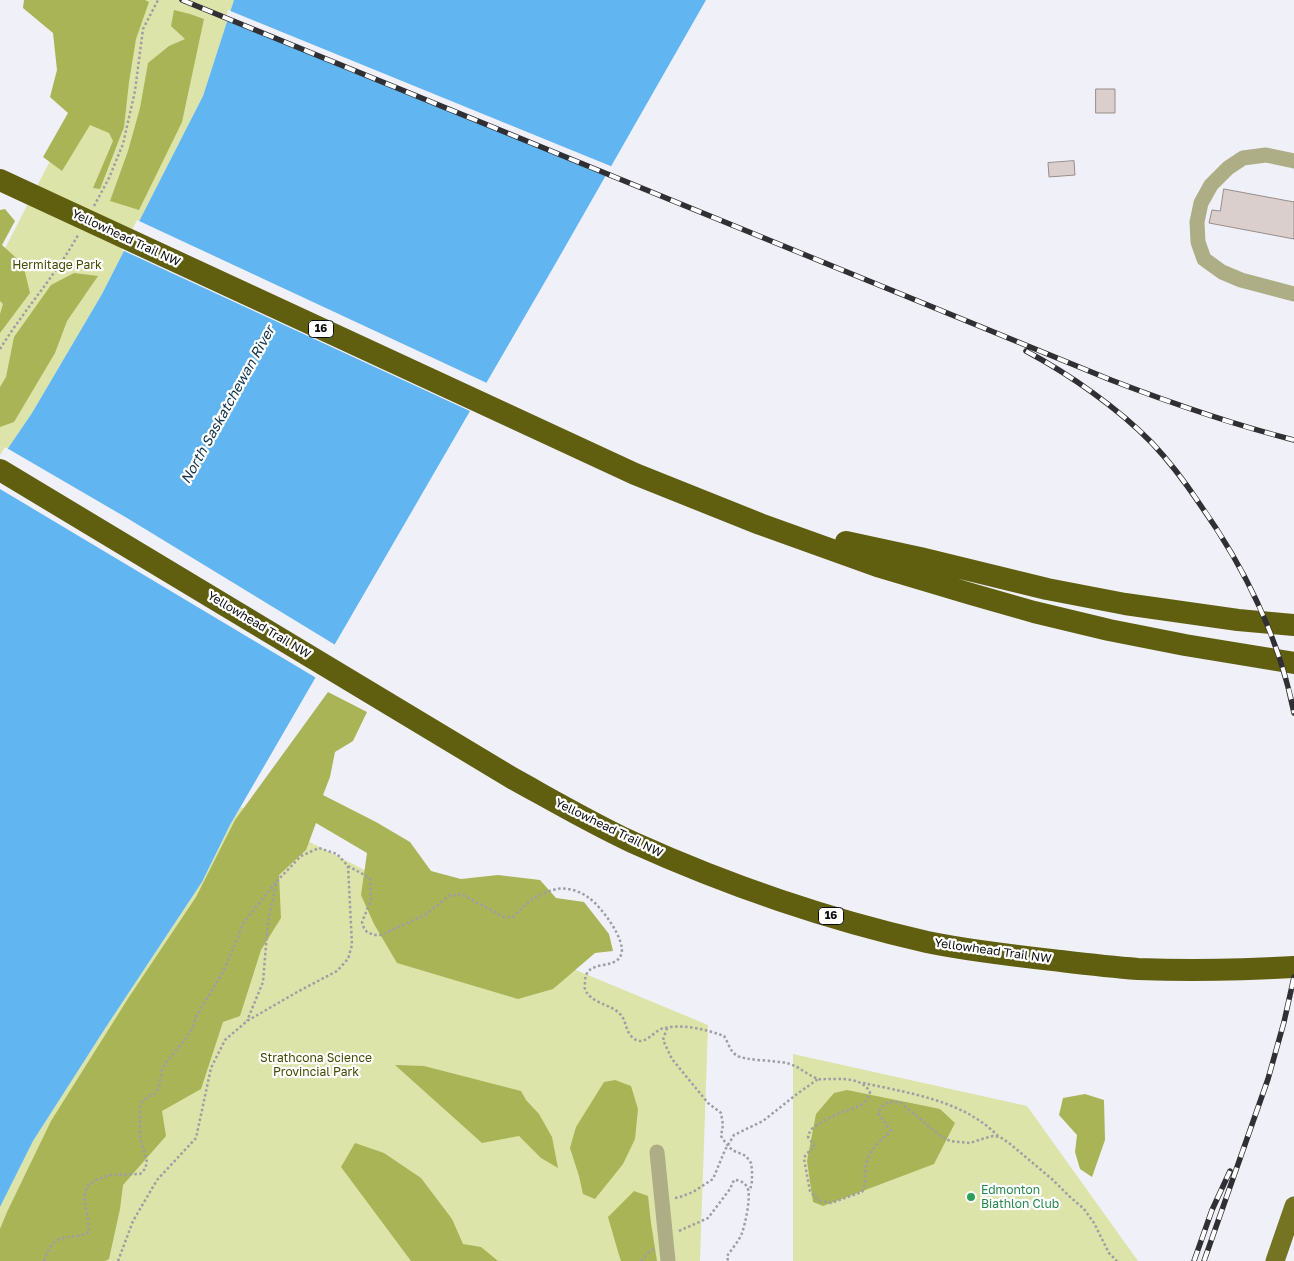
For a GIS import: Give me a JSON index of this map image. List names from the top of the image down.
{
  "streets": {
    "highway": ["Yellowhead Trail NW", "16"]
  },
  "water": ["North Saskatchewan River"],
  "parks": ["Hermitage Park", "Strathcona Science Provincial Park"],
  "places": ["Edmonton Biathlon Club"]
}
